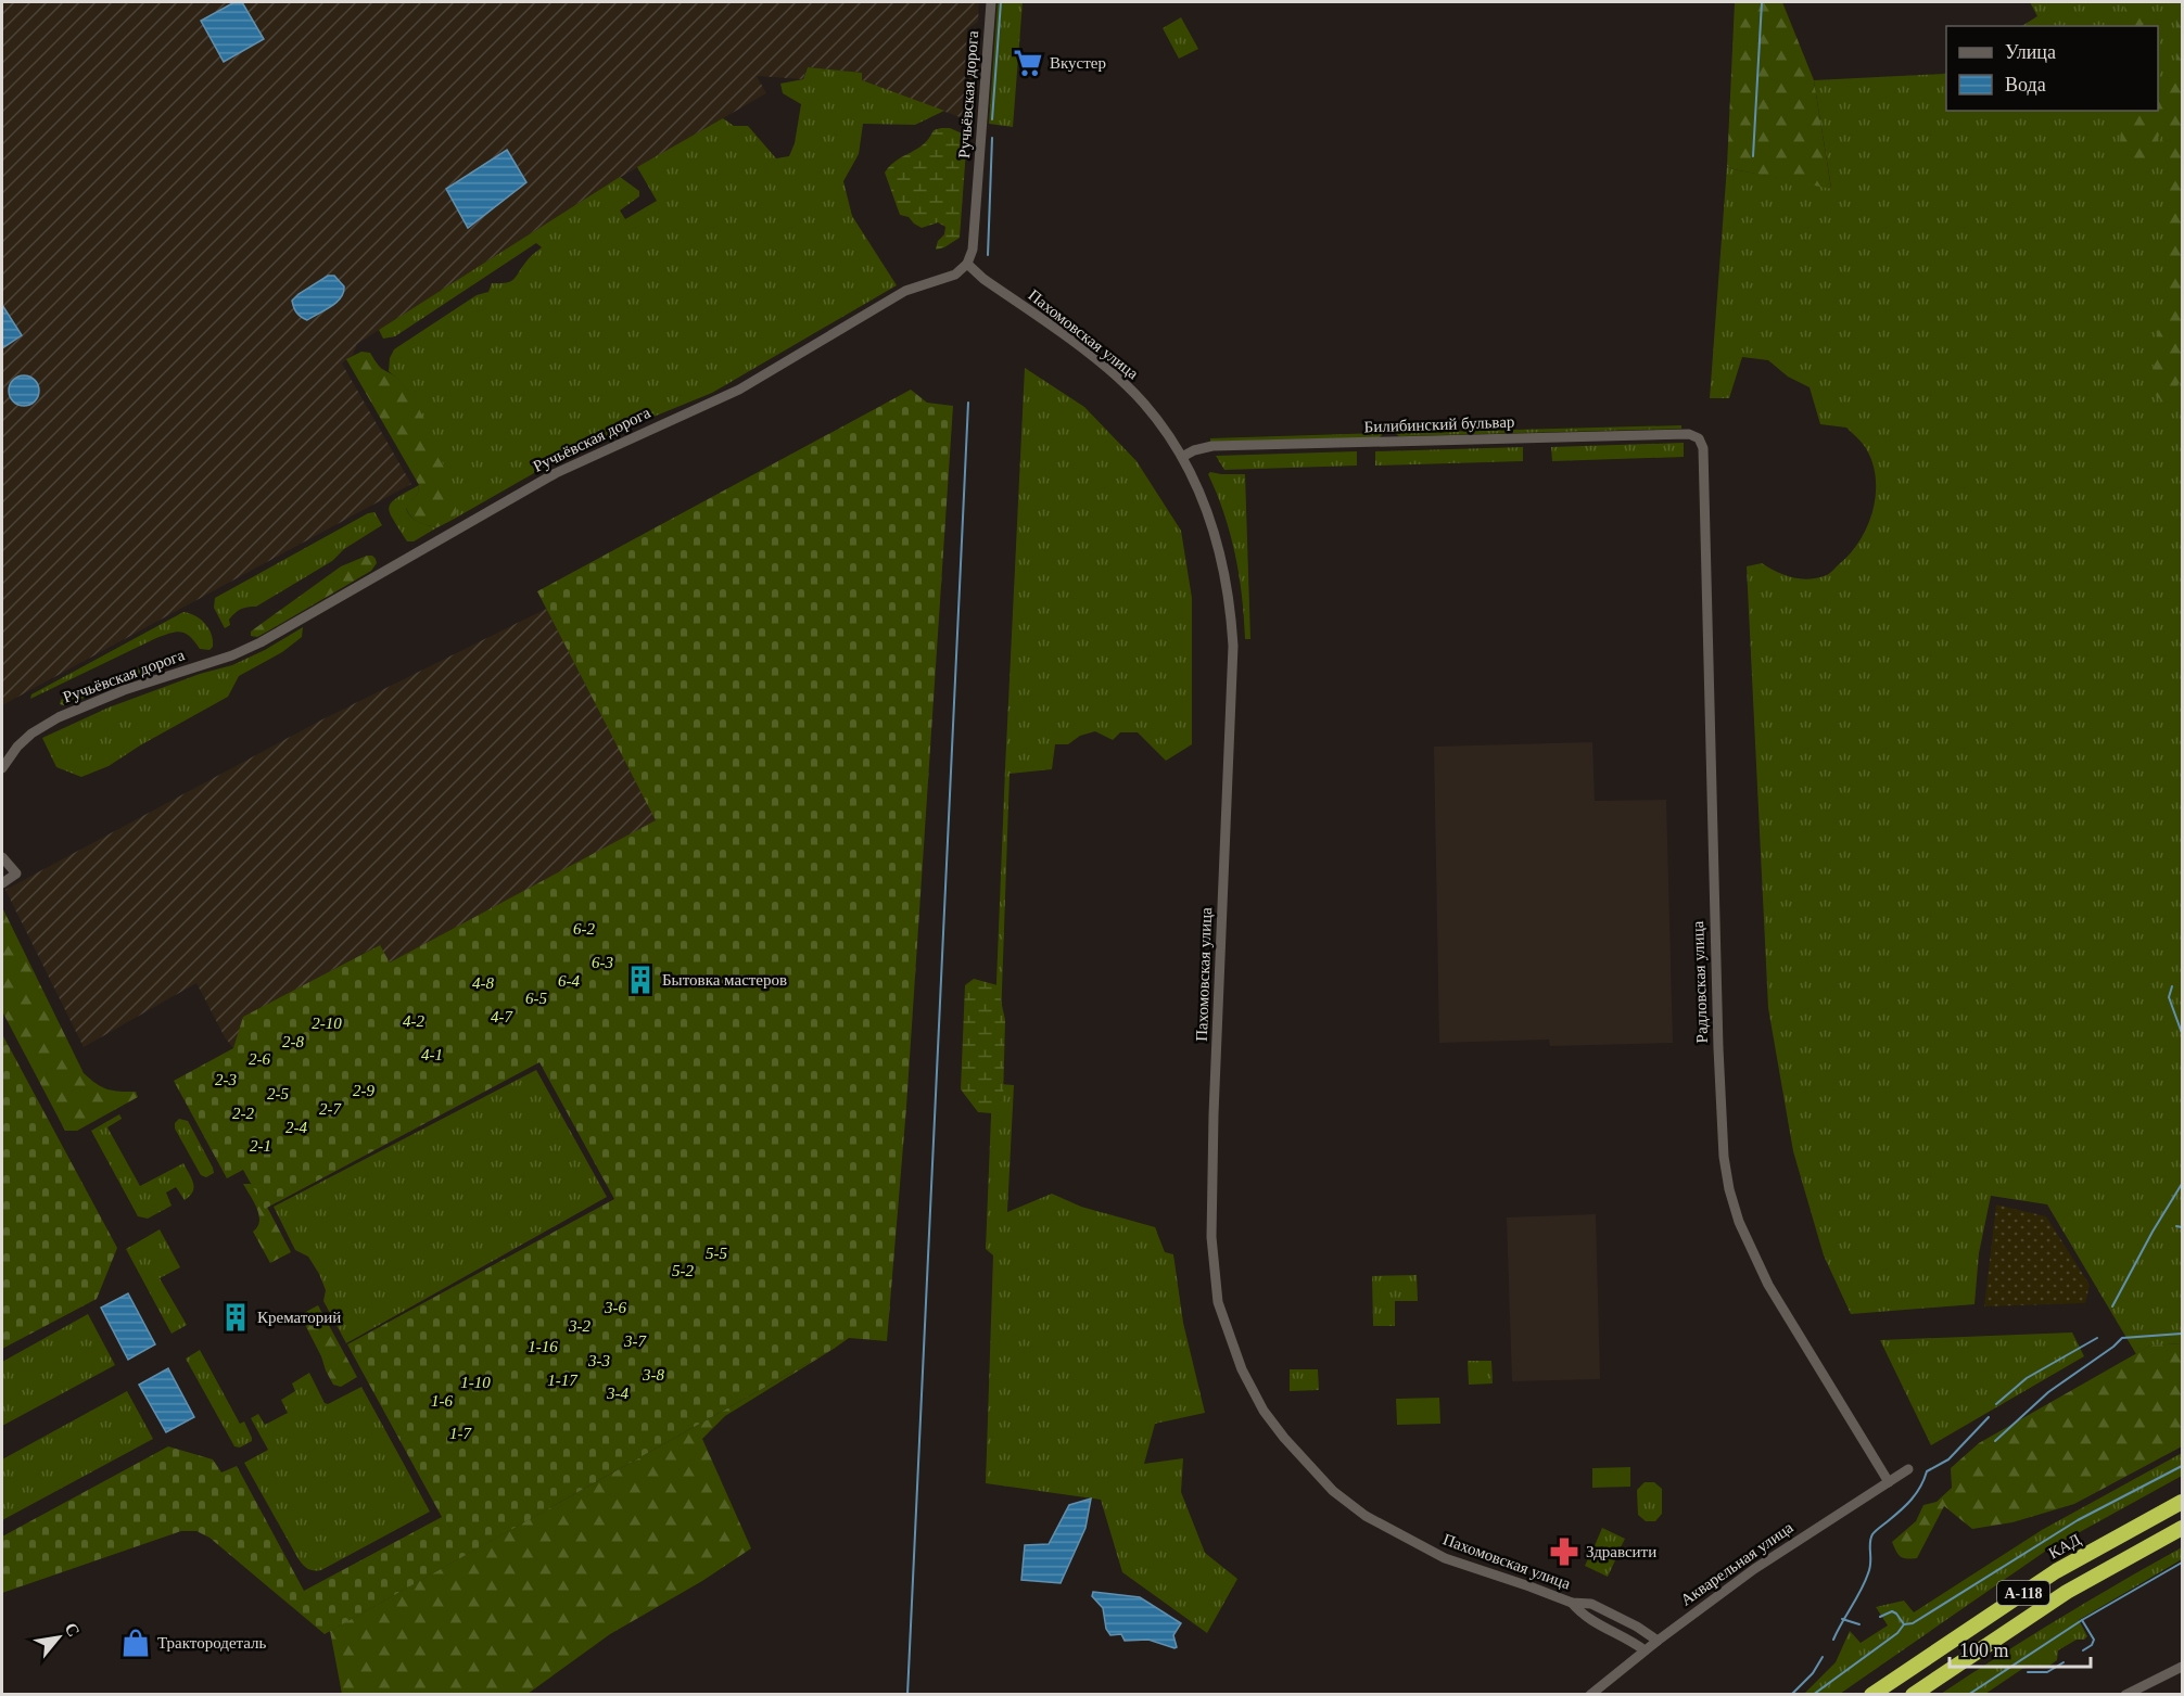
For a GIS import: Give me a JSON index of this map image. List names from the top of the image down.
{
  "streets": {
    "highway": ["КАД", "А-118"],
    "street": [
      "Ручьёвская дорога",
      "Пахомовская улица",
      "Билибинский бульвар",
      "Радловская улица",
      "Акварельная улица"
    ]
  },
  "crossings": [
    ["Ручьёвская дорога", "Пахомовская улица"],
    ["Пахомовская улица", "Билибинский бульвар"],
    ["Пахомовская улица", "Акварельная улица"],
    ["Билибинский бульвар", "Радловская улица"],
    ["Радловская улица", "Акварельная улица"]
  ],
  "parks": [
    "6-2",
    "6-3",
    "6-4",
    "4-8",
    "6-5",
    "4-7",
    "4-2",
    "2-10",
    "2-8",
    "4-1",
    "2-6",
    "2-3",
    "2-9",
    "2-5",
    "2-7",
    "2-2",
    "2-4",
    "2-1",
    "5-5",
    "5-2",
    "3-6",
    "3-2",
    "3-7",
    "1-16",
    "3-3",
    "3-8",
    "1-17",
    "1-10",
    "3-4",
    "1-6",
    "1-7"
  ],
  "places": {
    "supermarket": ["Вкустер"],
    "building": ["Бытовка мастеров", "Крематорий"],
    "pharmacy": ["Здравсити"],
    "shop": ["Трактородеталь"]
  },
  "legend": ["Улица", "Вода"],
  "scale_bar": "100 m",
  "north": "top right"
}
